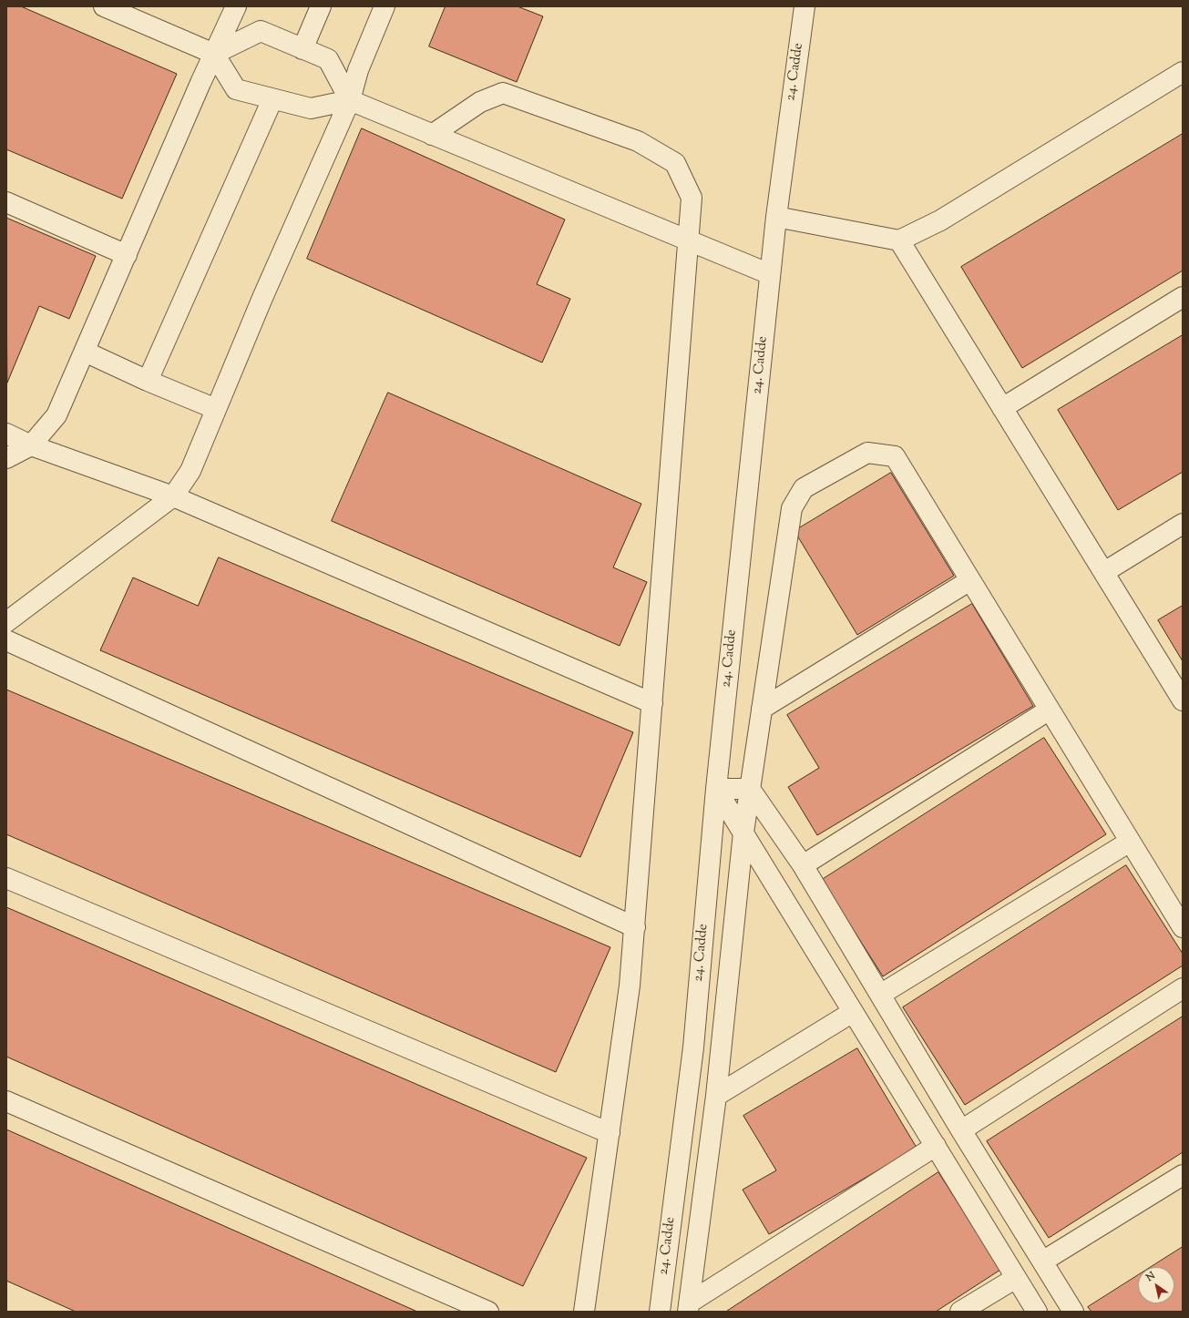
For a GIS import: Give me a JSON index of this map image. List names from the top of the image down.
{
  "streets": {
    "street": ["24. Cadde"]
  },
  "north": "top left"
}
